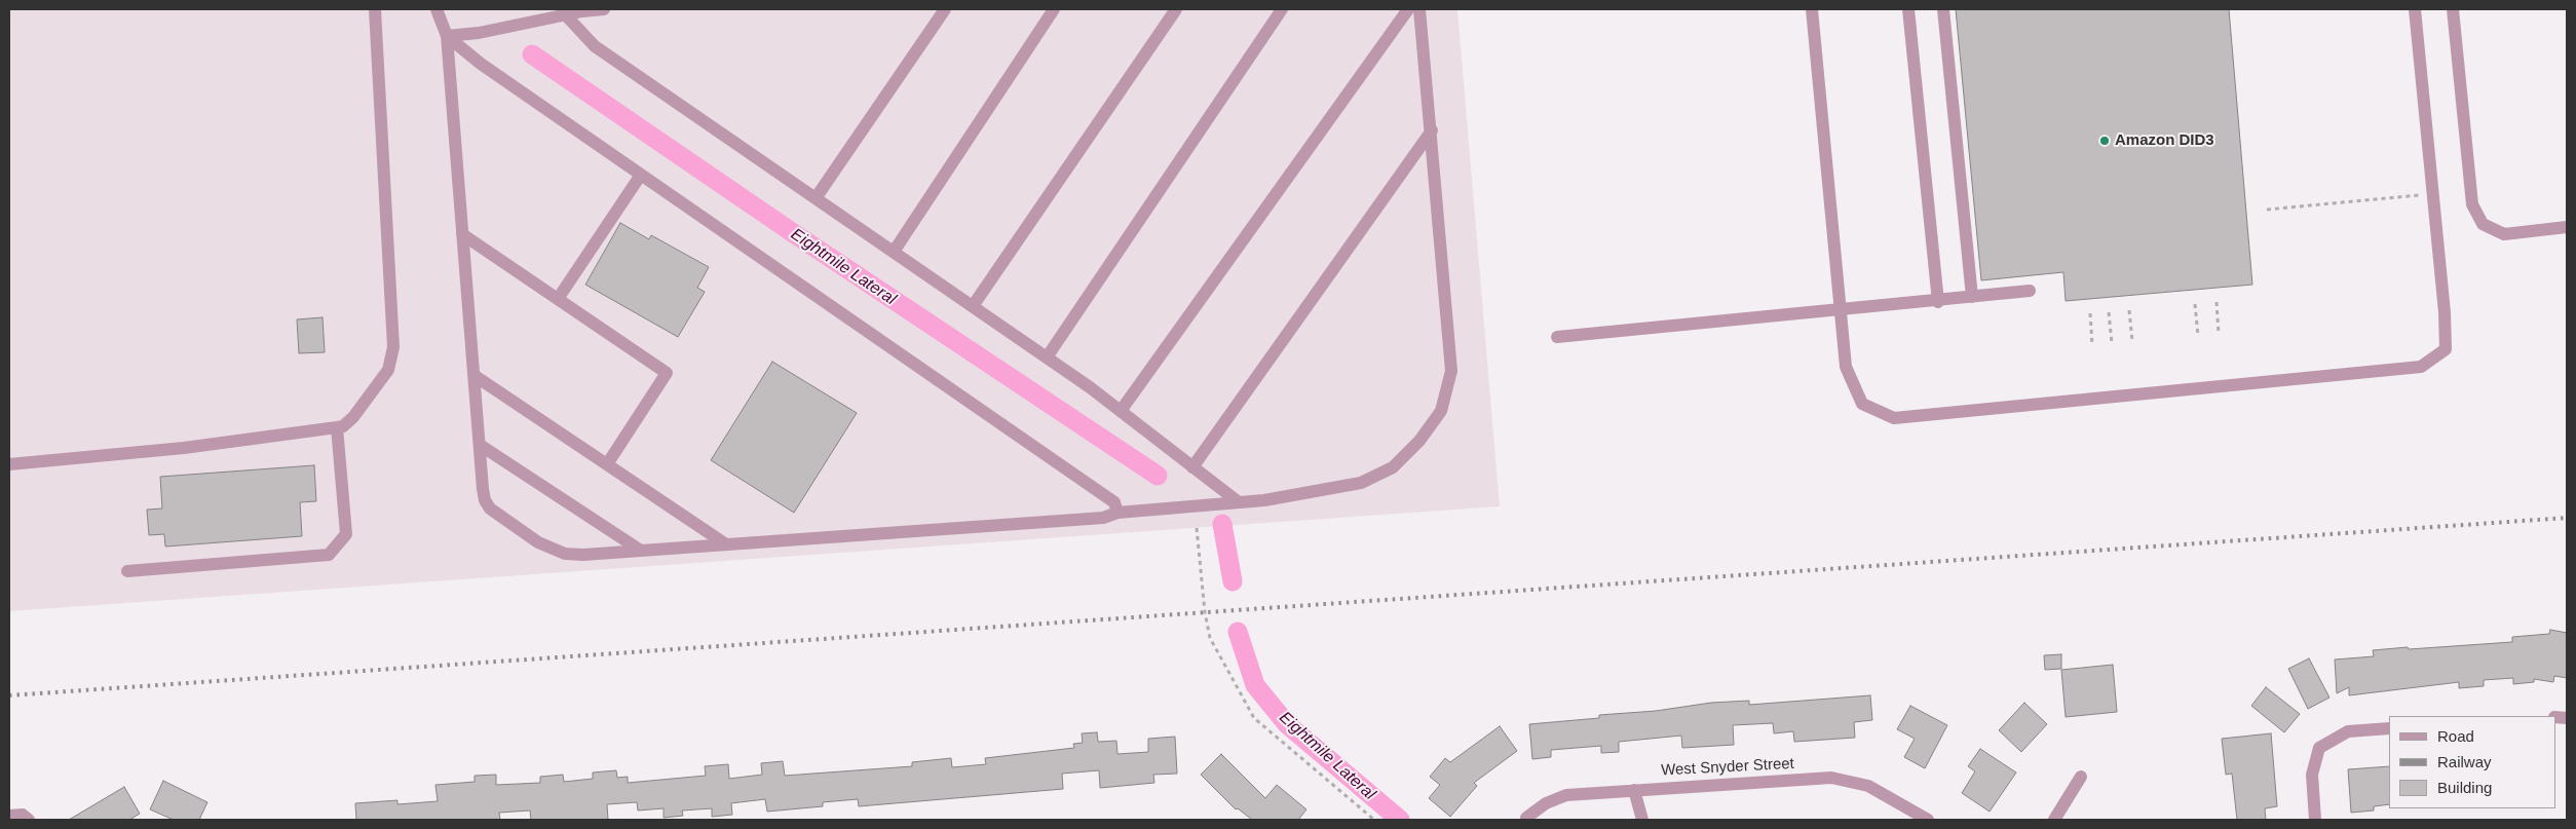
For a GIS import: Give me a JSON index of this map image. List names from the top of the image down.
{
  "streets": {
    "street": ["West Snyder Street"]
  },
  "water": ["Eightmile Lateral"],
  "places": ["Amazon DID3"],
  "legend": ["Road", "Railway", "Building"]
}
